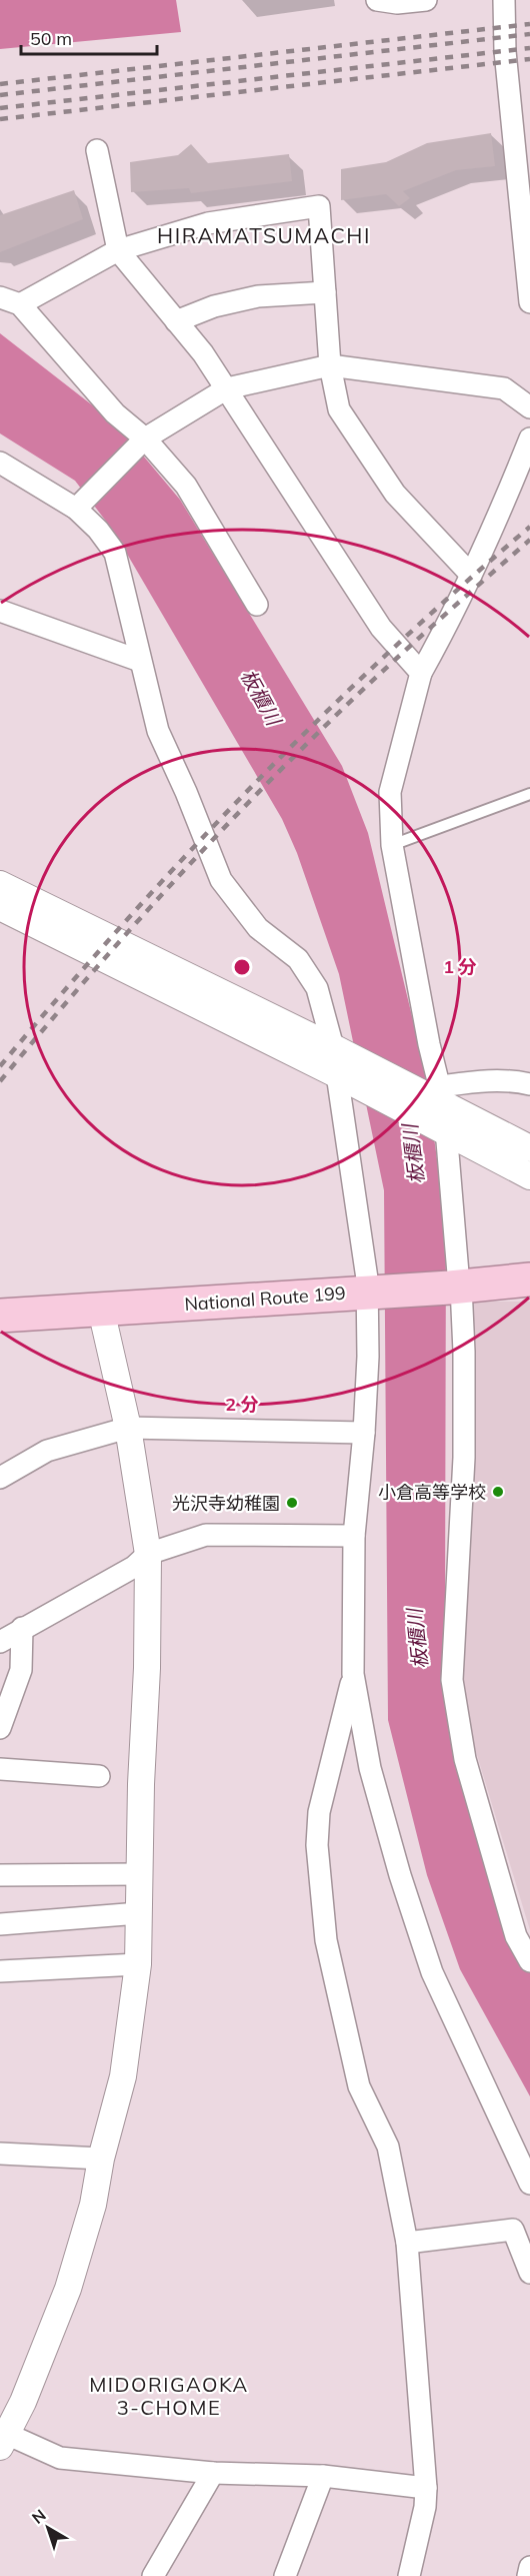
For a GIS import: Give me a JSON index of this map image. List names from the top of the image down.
{
  "streets": {
    "highway": ["National Route 199"]
  },
  "districts": ["HIRAMATSUMACHI", "MIDORIGAOKA 3-CHOME"],
  "water": ["板櫃川"],
  "places": ["小倉高等学校", "光沢寺幼稚園"],
  "scale_bar": "50 m",
  "north": "top left",
  "rings": ["1 分", "2 分"]
}
